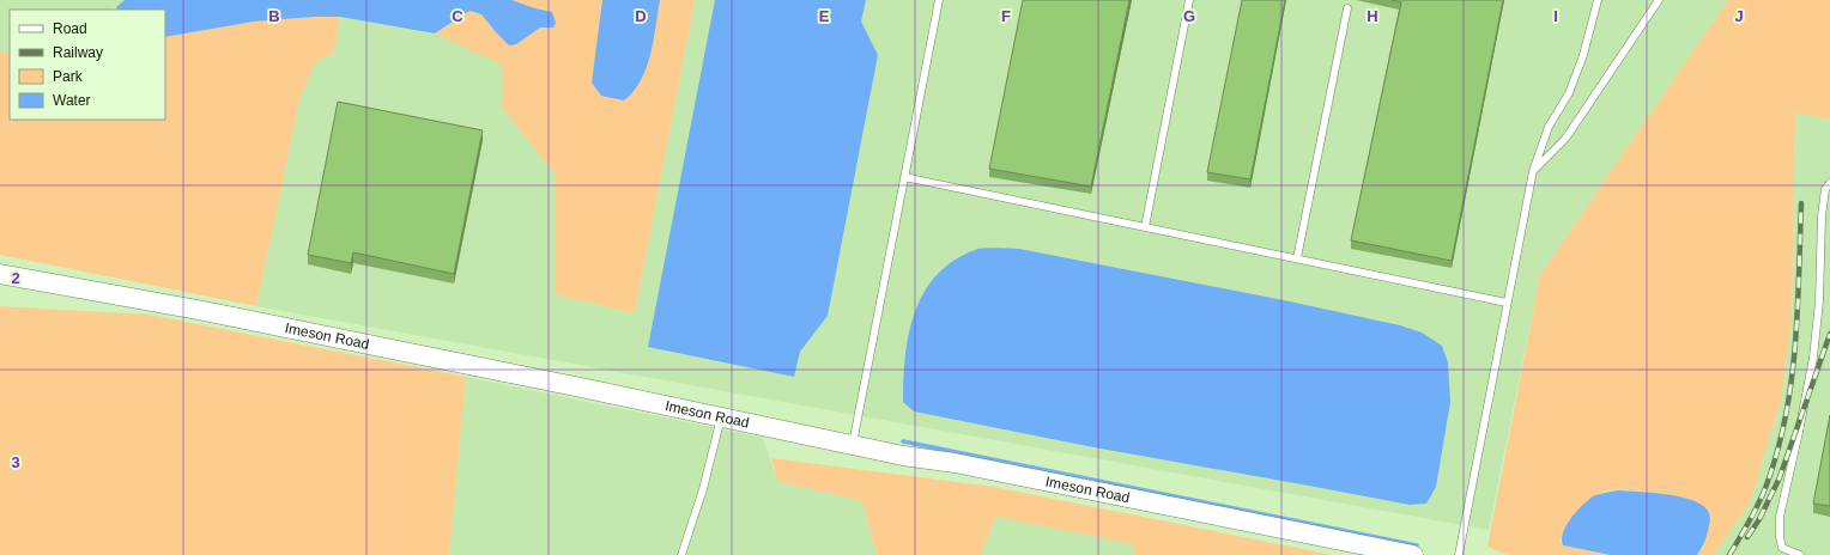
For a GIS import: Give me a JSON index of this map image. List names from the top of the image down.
{
  "streets": {
    "street": ["Imeson Road"]
  },
  "legend": [
    "Road",
    "Railway",
    "Park",
    "Water"
  ],
  "grid": {
    "columns": [
      "B",
      "C",
      "D",
      "E",
      "F",
      "G",
      "H",
      "I",
      "J"
    ],
    "rows": ["2", "3"]
  }
}
